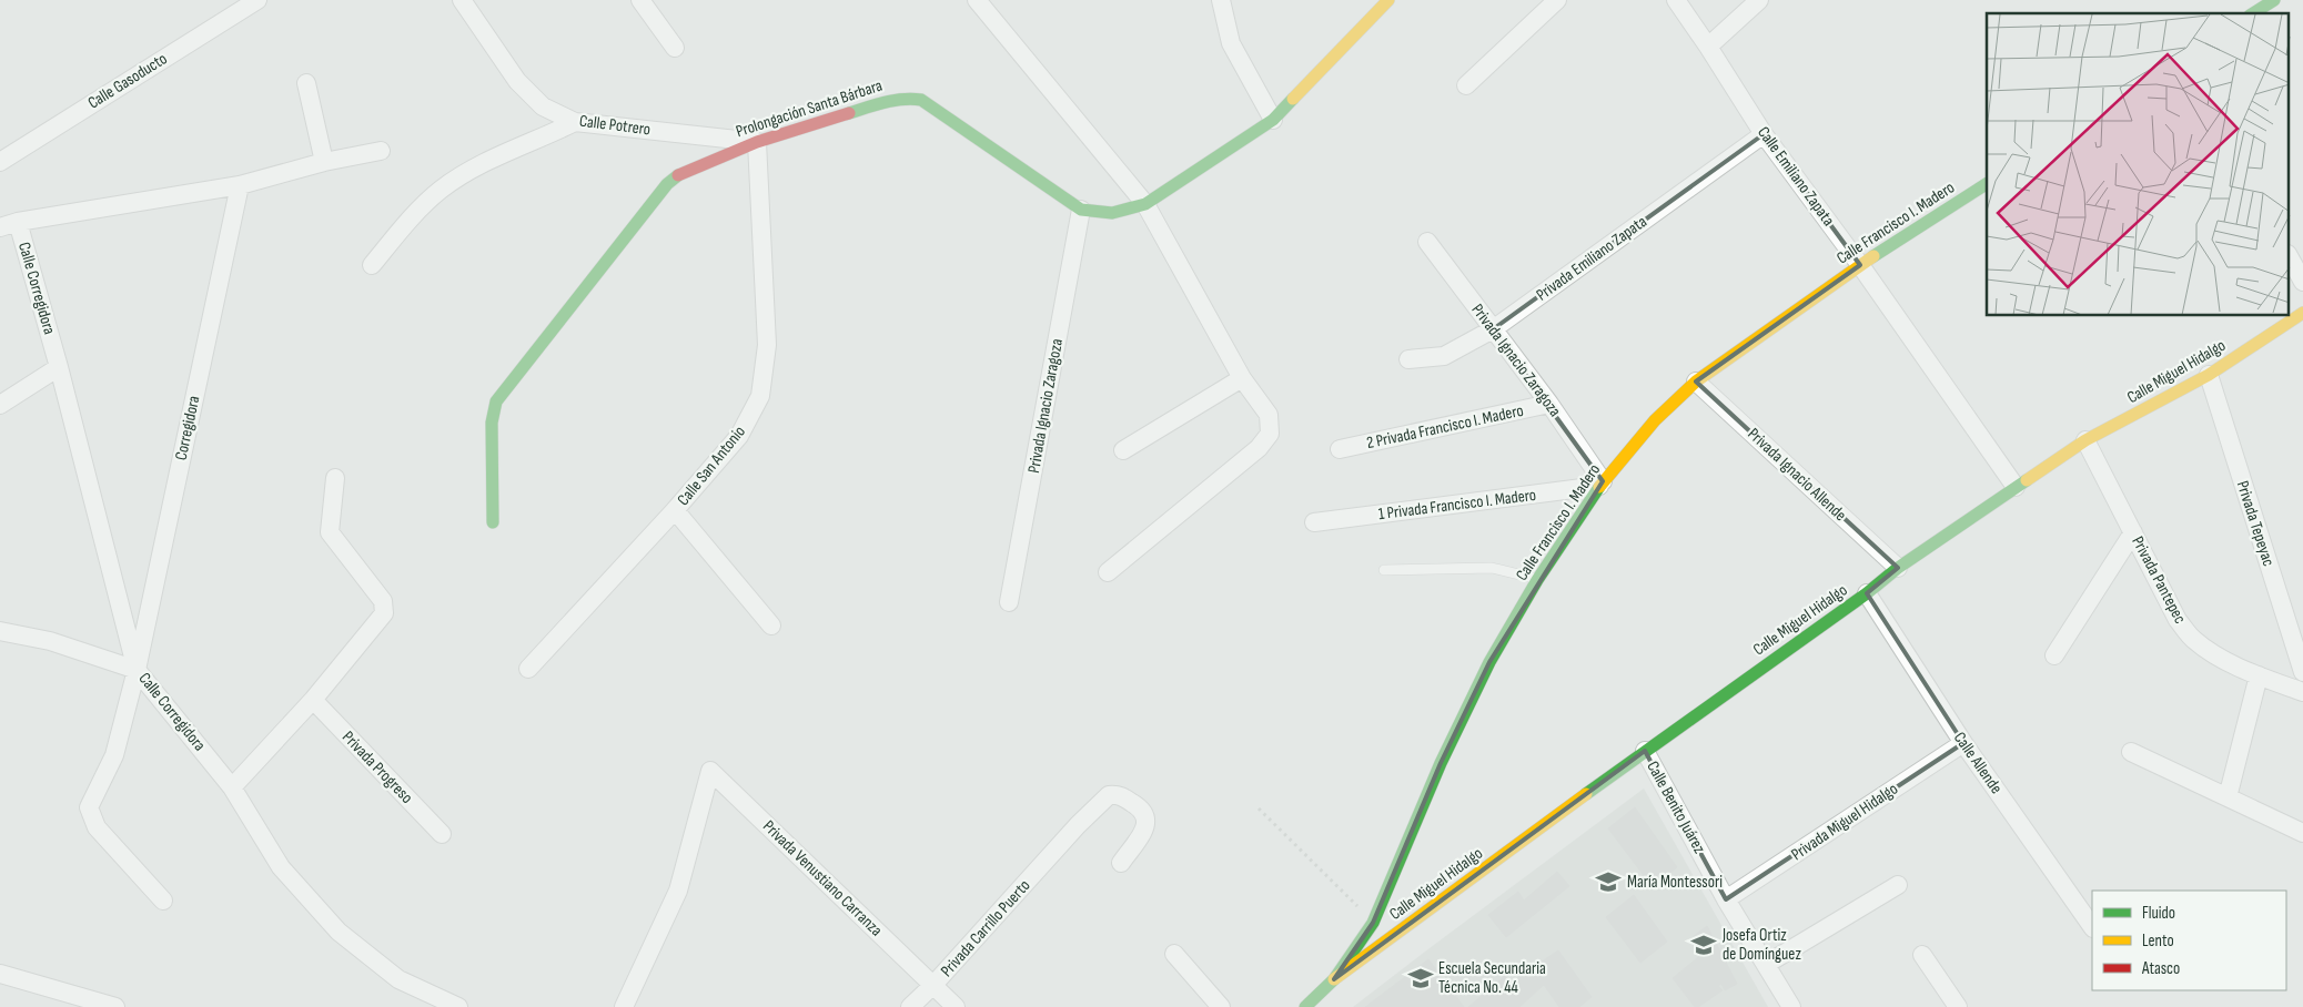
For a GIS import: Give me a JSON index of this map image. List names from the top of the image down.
{
  "streets": {
    "street": [
      "Calle Gasoducto",
      "Prolongación Santa Bárbara",
      "Calle Potrero",
      "Calle Emiliano Zapata",
      "Calle Francisco I. Madero",
      "Privada Emiliano Zapata",
      "Calle Corregidora",
      "Privada Ignacio Zaragoza",
      "Calle Miguel Hidalgo",
      "2 Privada Francisco I. Madero",
      "Corregidora",
      "Calle San Antonio",
      "Privada Ignacio Allende",
      "1 Privada Francisco I. Madero",
      "Privada Tepeyac",
      "Privada Pantepec",
      "Calle Allende",
      "Privada Progreso",
      "Calle Benito Juárez",
      "Privada Miguel Hidalgo",
      "Privada Venustiano Carranza",
      "Privada Carrillo Puerto"
    ]
  },
  "crossings": [
    ["Prolongación Santa Bárbara", "Calle Potrero"],
    ["Prolongación Santa Bárbara", "Privada Ignacio Zaragoza"],
    ["Prolongación Santa Bárbara", "Calle San Antonio"],
    ["Calle Potrero", "Calle San Antonio"],
    ["Calle Emiliano Zapata", "Calle Francisco I. Madero"],
    ["Calle Emiliano Zapata", "Privada Emiliano Zapata"],
    ["Calle Emiliano Zapata", "Calle Miguel Hidalgo"],
    ["Calle Francisco I. Madero", "Privada Ignacio Zaragoza"],
    ["Calle Francisco I. Madero", "Calle Miguel Hidalgo"],
    ["Calle Francisco I. Madero", "Privada Ignacio Allende"],
    ["Calle Francisco I. Madero", "1 Privada Francisco I. Madero"],
    ["Privada Emiliano Zapata", "Privada Ignacio Zaragoza"],
    ["Calle Corregidora", "Corregidora"],
    ["Privada Ignacio Zaragoza", "2 Privada Francisco I. Madero"],
    ["Privada Ignacio Zaragoza", "1 Privada Francisco I. Madero"],
    ["Calle Miguel Hidalgo", "Privada Ignacio Allende"],
    ["Calle Miguel Hidalgo", "Privada Tepeyac"],
    ["Calle Miguel Hidalgo", "Privada Pantepec"],
    ["Calle Miguel Hidalgo", "Calle Allende"],
    ["Calle Miguel Hidalgo", "Calle Benito Juárez"],
    ["Calle Allende", "Privada Miguel Hidalgo"],
    ["Calle Benito Juárez", "Privada Miguel Hidalgo"],
    ["Privada Venustiano Carranza", "Privada Carrillo Puerto"]
  ],
  "places": {
    "school or university": ["María Montessori", "Josefa Ortiz de Domínguez", "Escuela Secundaria Técnica No. 44"]
  },
  "legend": ["Fluido", "Lento", "Atasco"]
}
